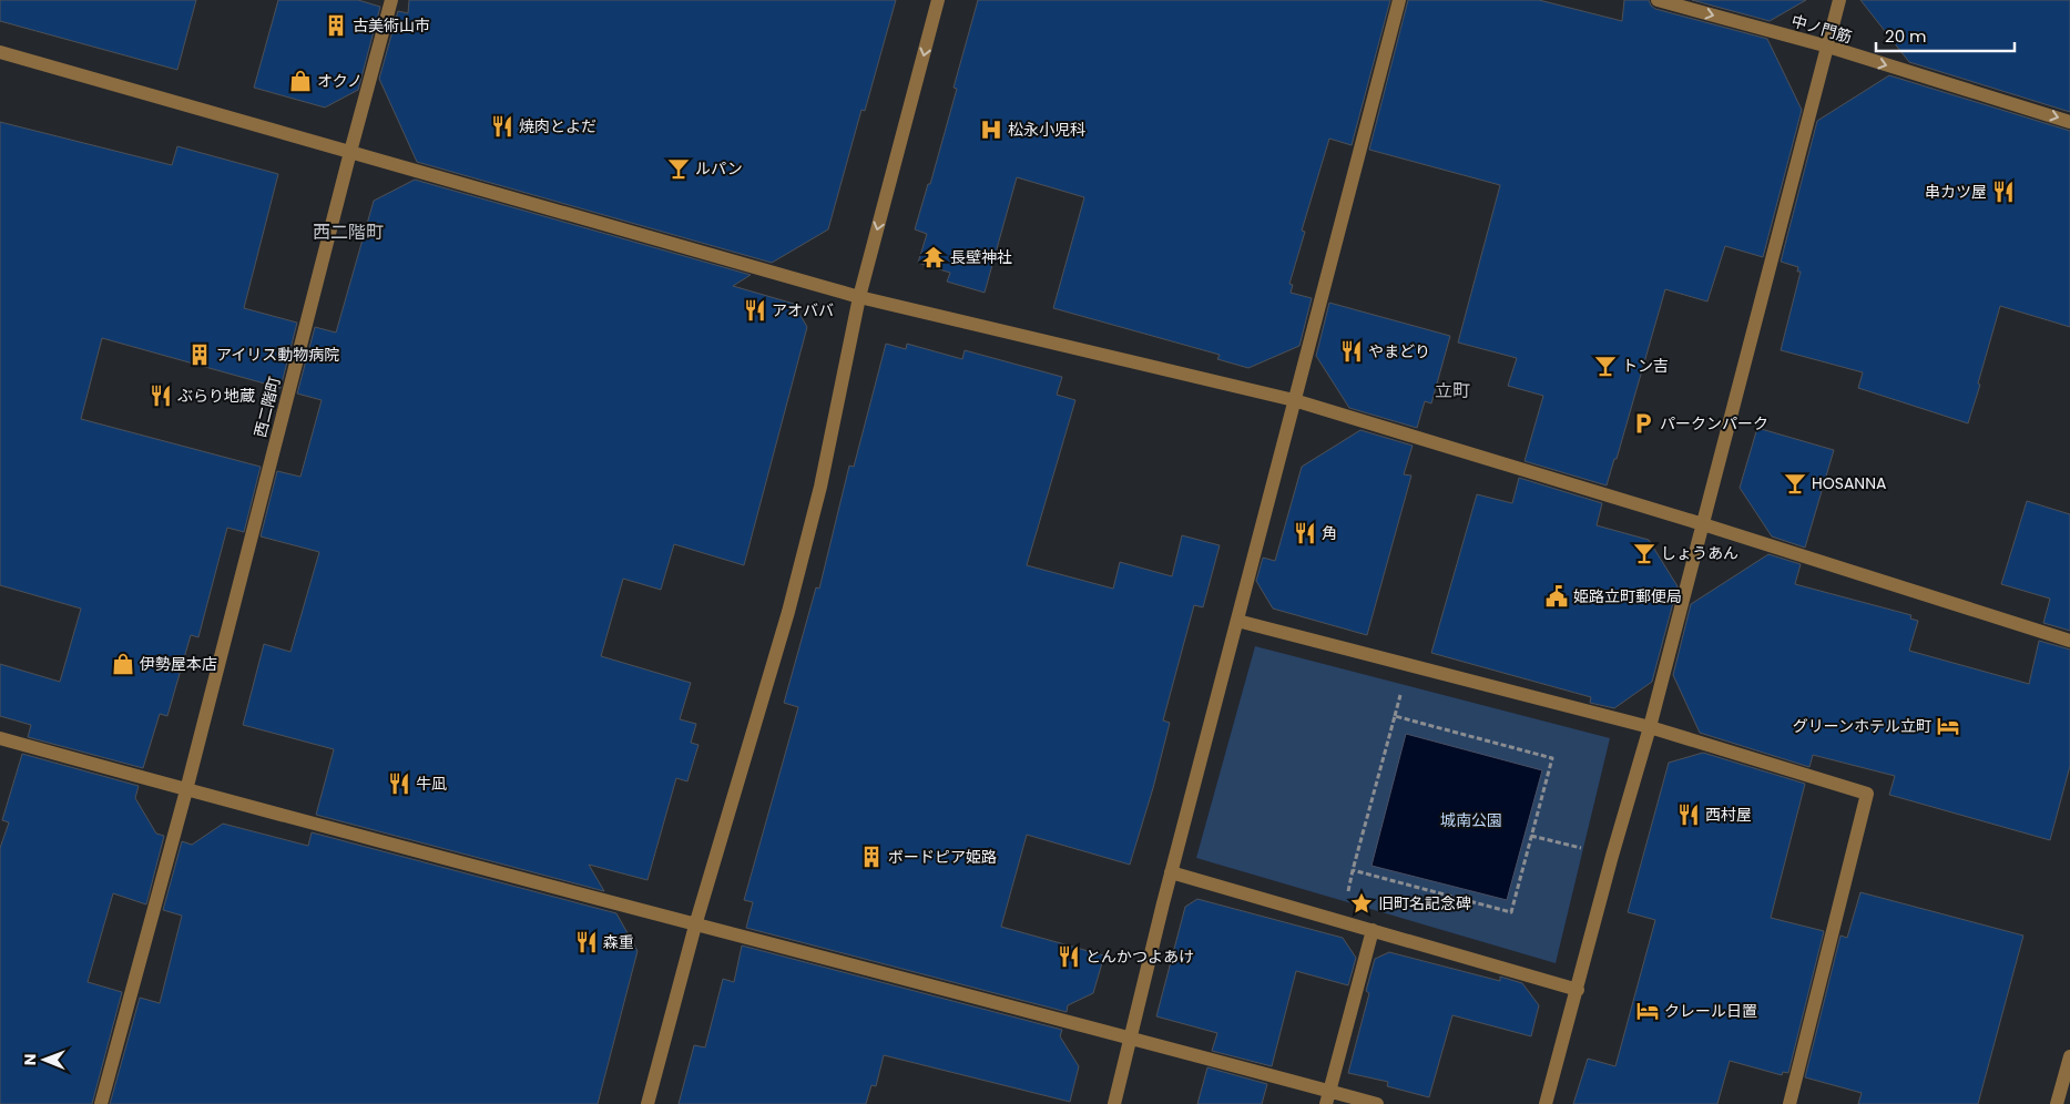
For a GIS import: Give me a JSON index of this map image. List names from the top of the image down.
{
  "streets": {
    "street": ["中ノ門筋", "西二階町"]
  },
  "one_way": ["中ノ門筋"],
  "districts": ["西二階町", "立町"],
  "parks": ["城南公園"],
  "places": {
    "building": ["古美術山市", "アイリス動物病院", "ボードピア姫路"],
    "shop": ["オクノ", "伊勢屋本店"],
    "restaurant": [
      "焼肉とよだ",
      "串カツ屋",
      "アオババ",
      "やまどり",
      "ぶらり地蔵",
      "角",
      "牛凪",
      "西村屋",
      "森重",
      "とんかつよあけ"
    ],
    "hospital": ["松永小児科"],
    "bar": [
      "ルパン",
      "トン吉",
      "HOSANNA",
      "しょうあん"
    ],
    "temple": ["長壁神社"],
    "parking": ["パークンパーク"],
    "public building": ["姫路立町郵便局"],
    "hotel": ["グリーンホテル立町", "クレール日置"],
    "place": ["旧町名記念碑"]
  },
  "scale_bar": "20 m",
  "north": "left"
}
